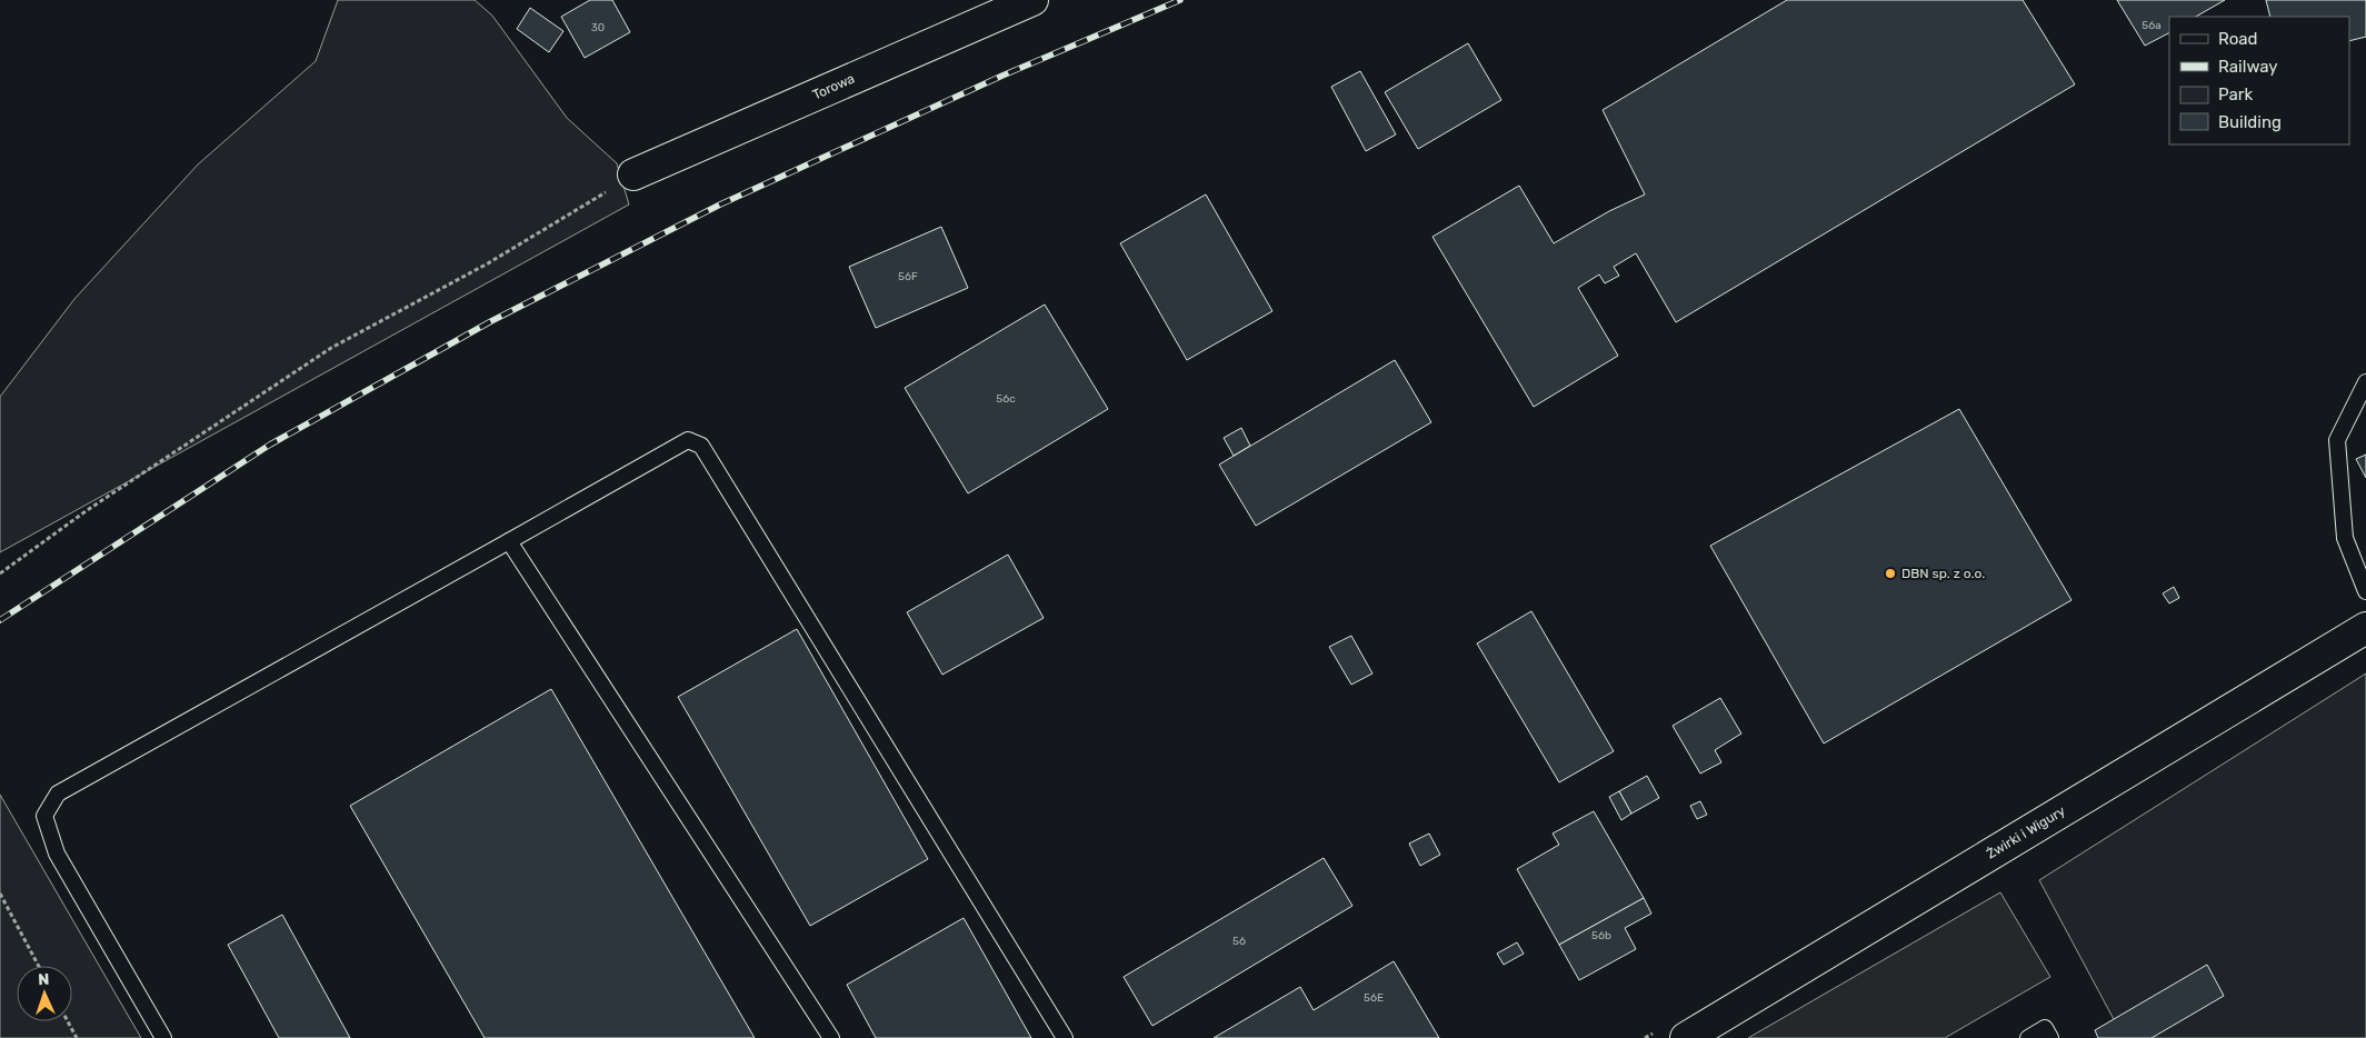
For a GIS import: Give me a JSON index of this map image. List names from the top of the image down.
{
  "streets": {
    "street": ["Torowa", "Żwirki i Wigury"]
  },
  "places": ["DBN sp. z o.o."],
  "house_numbers": [
    "56a",
    "30",
    "56F",
    "56c",
    "56b",
    "56",
    "56E"
  ],
  "legend": [
    "Road",
    "Railway",
    "Park",
    "Building"
  ],
  "north": "top"
}
